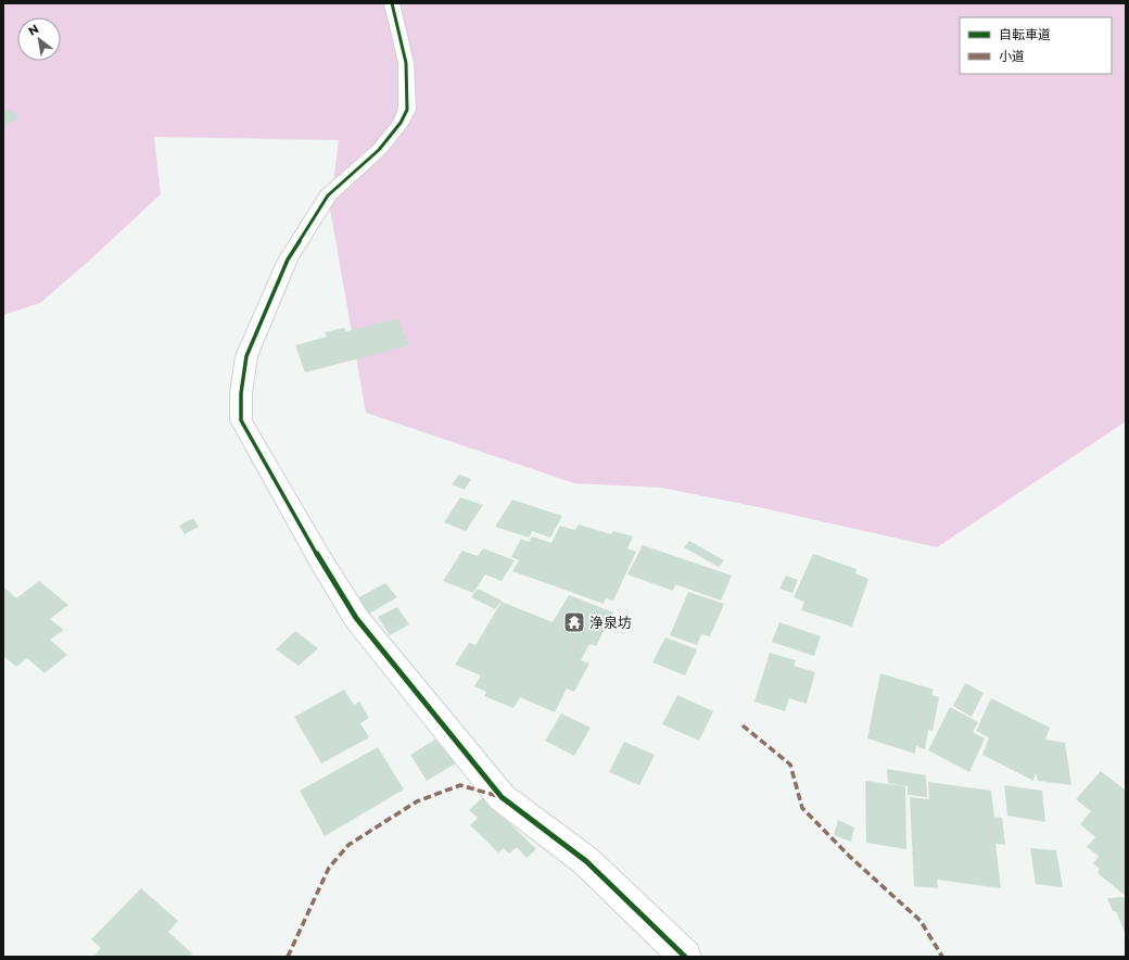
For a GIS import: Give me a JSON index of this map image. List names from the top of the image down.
{
  "places": {
    "temple": ["浄泉坊"]
  },
  "legend": ["自転車道", "小道"],
  "north": "top left"
}
